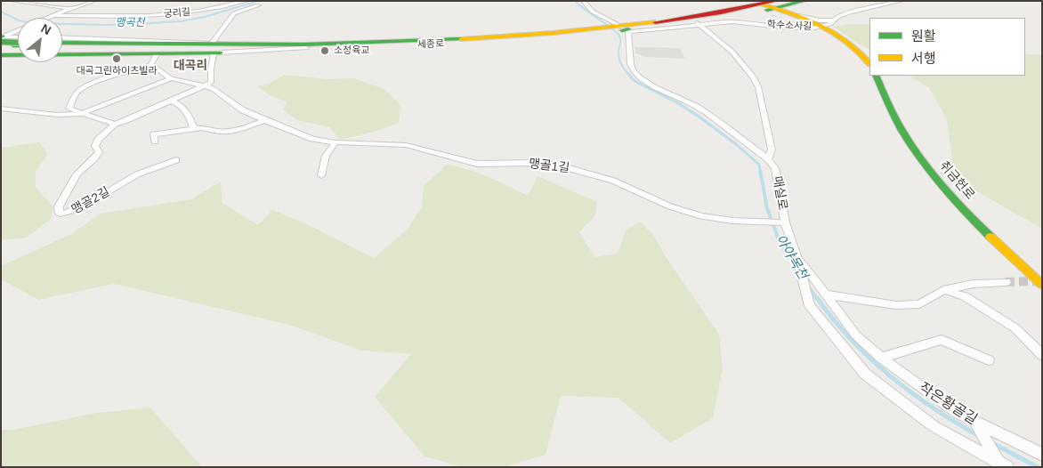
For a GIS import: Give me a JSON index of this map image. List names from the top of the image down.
{
  "streets": {
    "main road": ["세종로", "취금헌로"],
    "street": [
      "궁리길",
      "학수소사길",
      "맹골1길",
      "매실로",
      "맹골2길",
      "작은황골길"
    ]
  },
  "crossings": [
    ["학수소사길", "세종로"],
    ["세종로", "매실로"],
    ["맹골1길", "매실로"],
    ["맹골1길", "맹골2길"],
    ["매실로", "작은황골길"]
  ],
  "districts": ["대곡리"],
  "water": ["맹곡천", "아야목천"],
  "places": ["소정육교", "대곡그린하이츠빌라"],
  "legend": ["원활", "서행"],
  "north": "top right"
}
